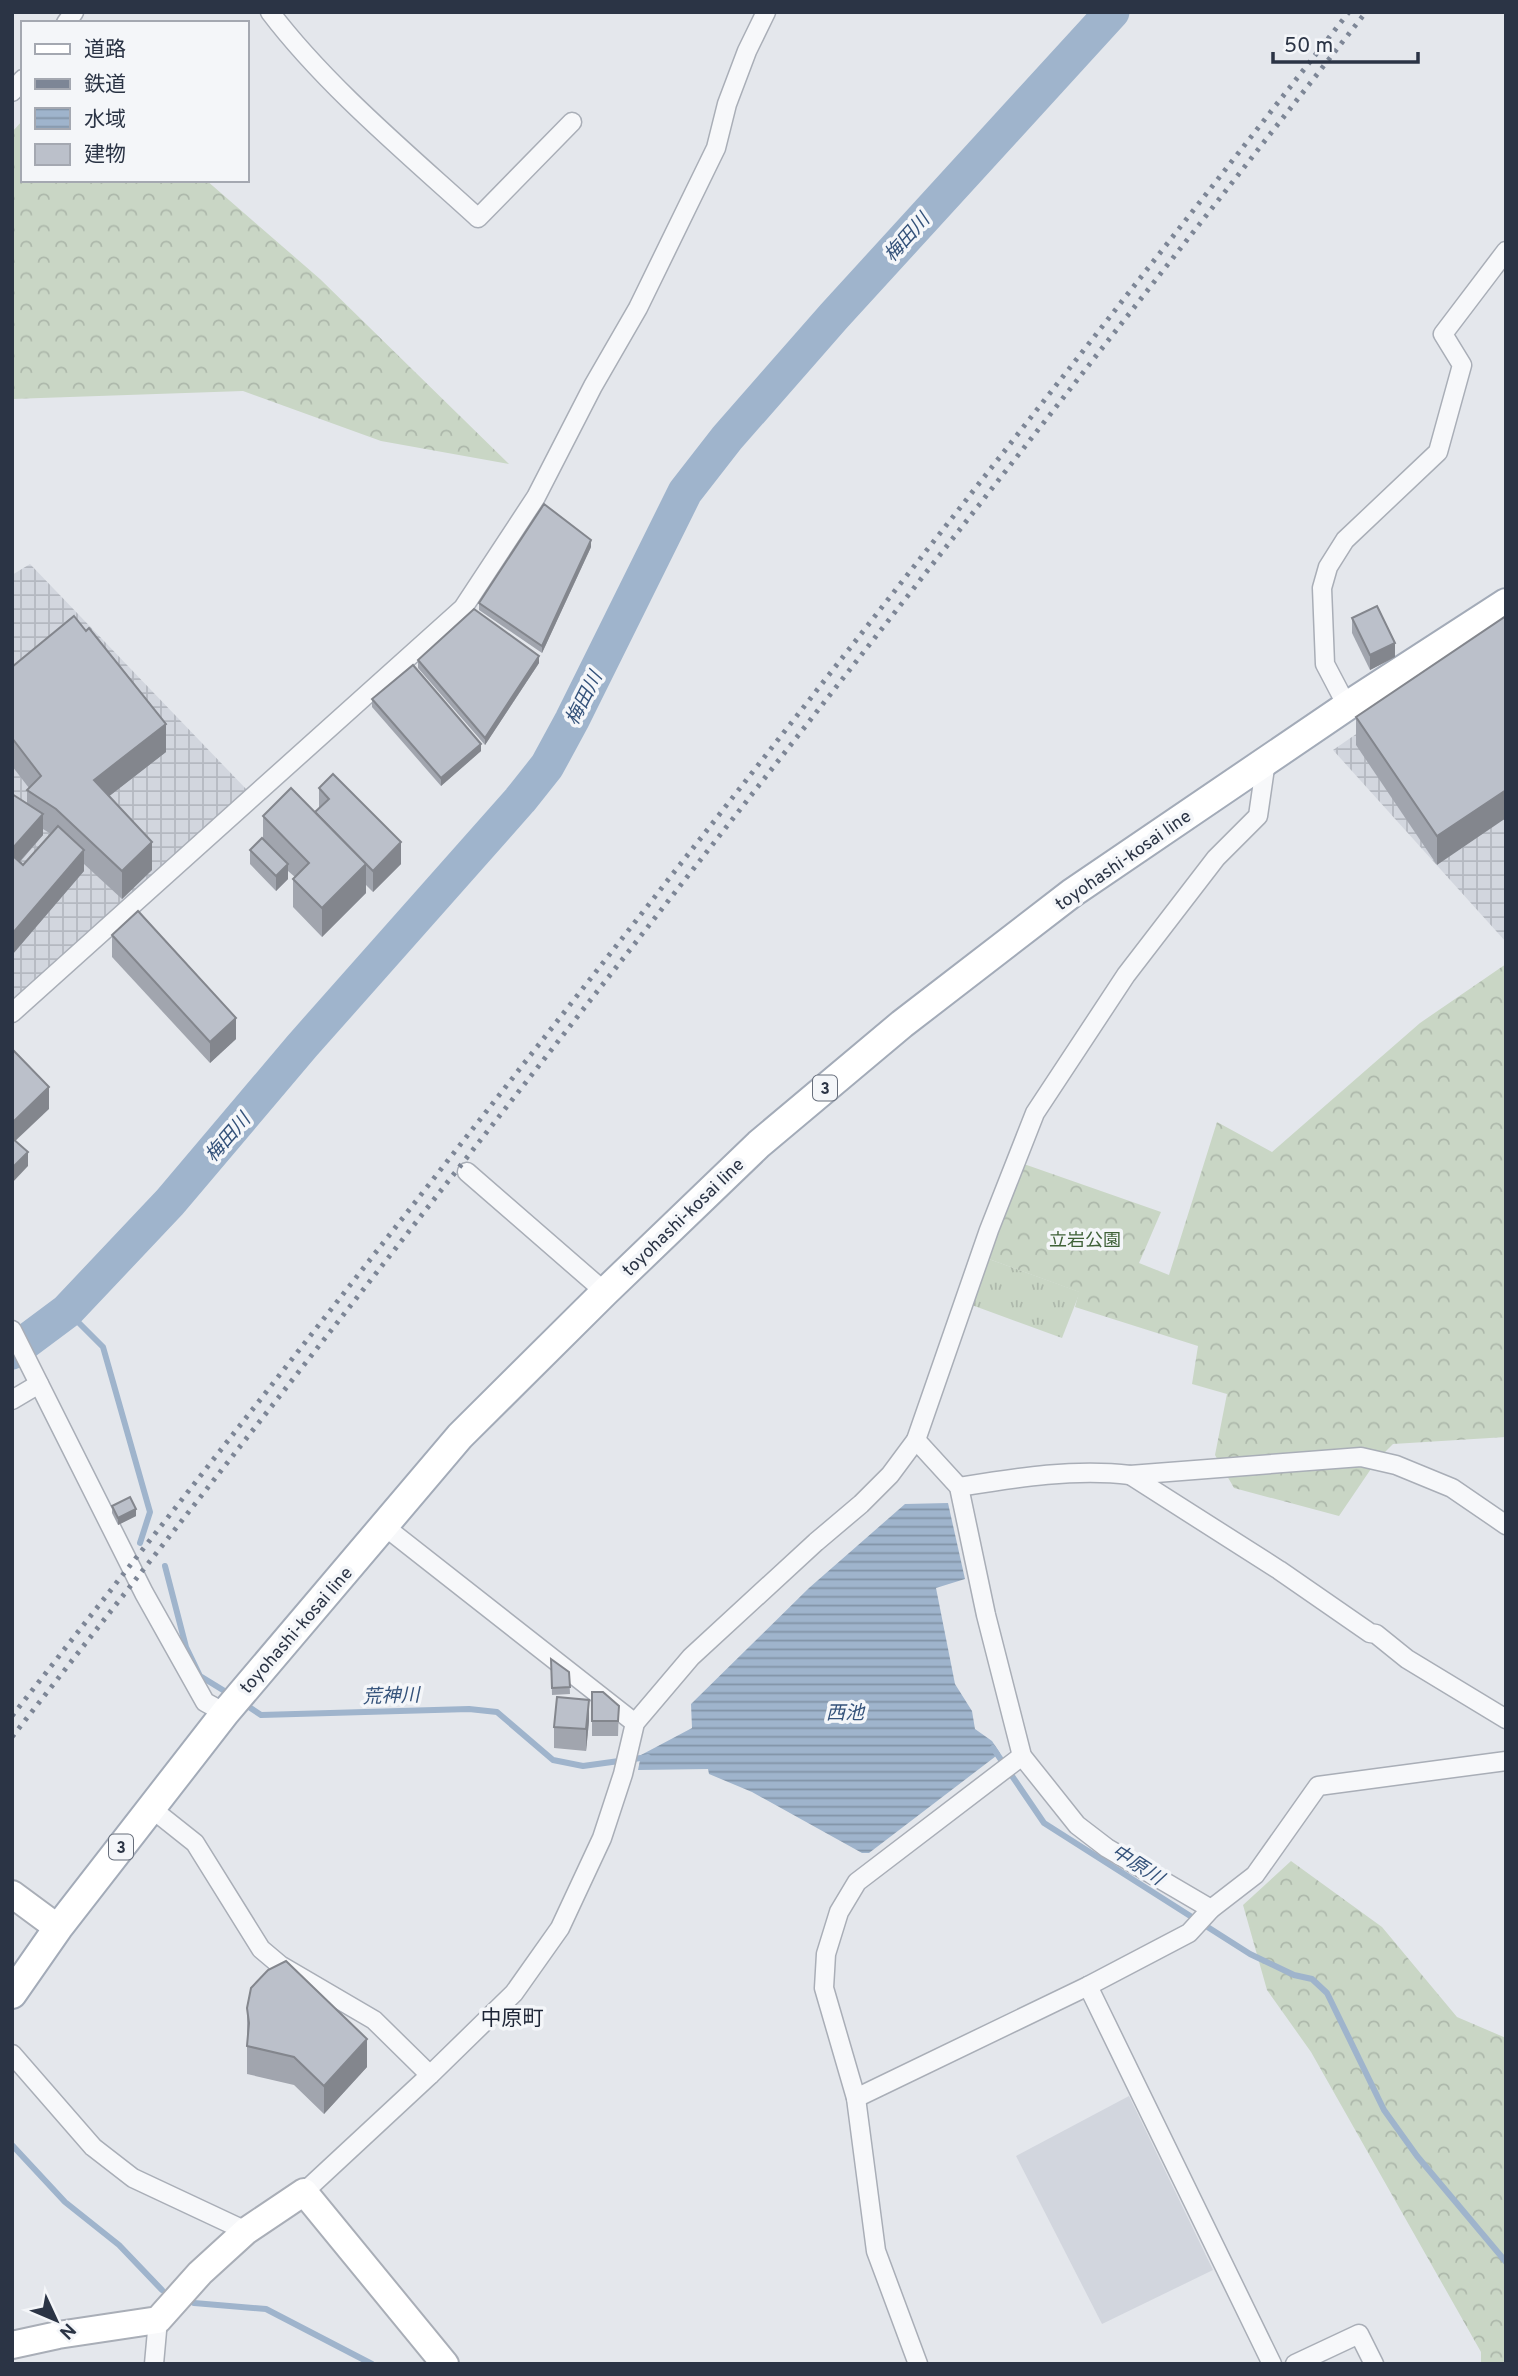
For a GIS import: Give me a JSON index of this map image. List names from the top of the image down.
{
  "streets": {
    "main road": ["toyohashi-kosai line", "3"]
  },
  "districts": ["中原町"],
  "water": [
    "梅田川",
    "荒神川",
    "西池",
    "中原川"
  ],
  "parks": ["立岩公園"],
  "legend": [
    "道路",
    "鉄道",
    "水域",
    "建物"
  ],
  "scale_bar": "50 m",
  "north": "bottom right"
}
